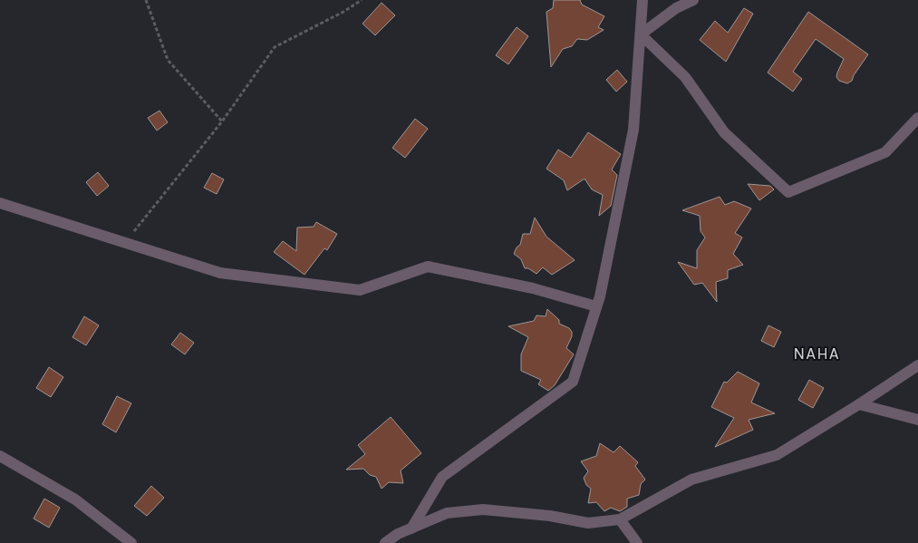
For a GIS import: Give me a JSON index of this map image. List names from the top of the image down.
{
  "districts": ["NAHA"]
}
